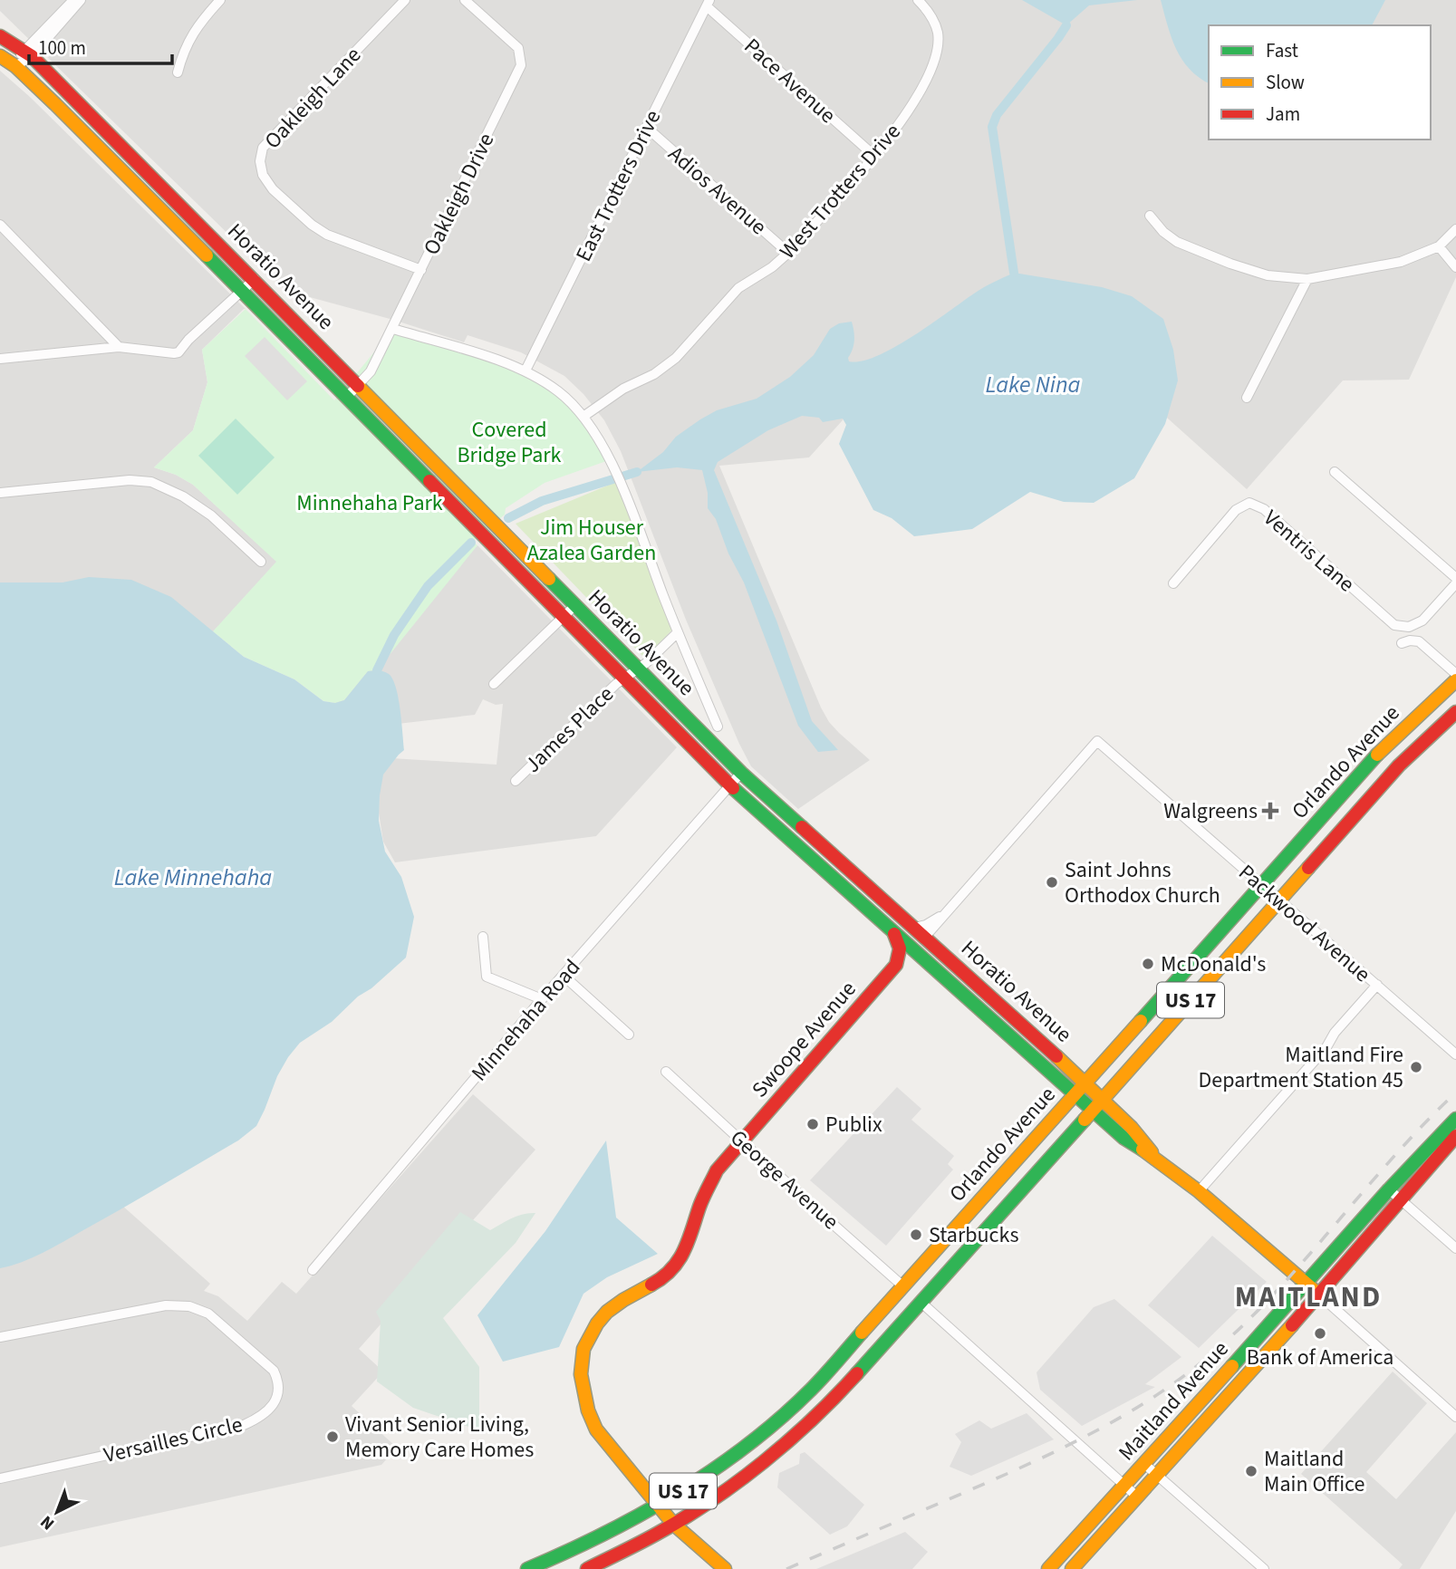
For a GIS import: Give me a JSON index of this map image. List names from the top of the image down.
{
  "streets": {
    "main road": [
      "Horatio Avenue",
      "Orlando Avenue",
      "US 17",
      "Swoope Avenue",
      "Maitland Avenue"
    ],
    "street": [
      "Pace Avenue",
      "Oakleigh Lane",
      "East Trotters Drive",
      "Adios Avenue",
      "West Trotters Drive",
      "Oakleigh Drive",
      "Ventris Lane",
      "James Place",
      "Packwood Avenue",
      "Minnehaha Road",
      "George Avenue",
      "Versailles Circle"
    ]
  },
  "crossings": [
    ["Pace Avenue", "East Trotters Drive"],
    ["Pace Avenue", "West Trotters Drive"],
    ["Oakleigh Lane", "Oakleigh Drive"],
    ["East Trotters Drive", "Adios Avenue"],
    ["Adios Avenue", "West Trotters Drive"],
    ["Oakleigh Drive", "Horatio Avenue"],
    ["Horatio Avenue", "James Place"],
    ["Horatio Avenue", "Orlando Avenue"],
    ["Horatio Avenue", "Packwood Avenue"],
    ["Horatio Avenue", "Minnehaha Road"],
    ["Horatio Avenue", "Maitland Avenue"],
    ["Orlando Avenue", "Packwood Avenue"],
    ["Orlando Avenue", "Swoope Avenue"],
    ["Orlando Avenue", "George Avenue"],
    ["Swoope Avenue", "George Avenue"]
  ],
  "districts": ["MAITLAND"],
  "water": ["Lake Nina", "Lake Minnehaha"],
  "parks": ["Covered Bridge Park", "Minnehaha Park", "Jim Houser Azalea Garden"],
  "places": {
    "health": ["Walgreens"],
    "other": [
      "Saint Johns Orthodox Church",
      "McDonald's",
      "Maitland Fire Department Station 45",
      "Publix",
      "Starbucks",
      "Bank of America",
      "Vivant Senior Living, Memory Care Homes",
      "Maitland Main Office"
    ]
  },
  "legend": ["Fast", "Slow", "Jam"],
  "scale_bar": "100 m",
  "north": "bottom left"
}
